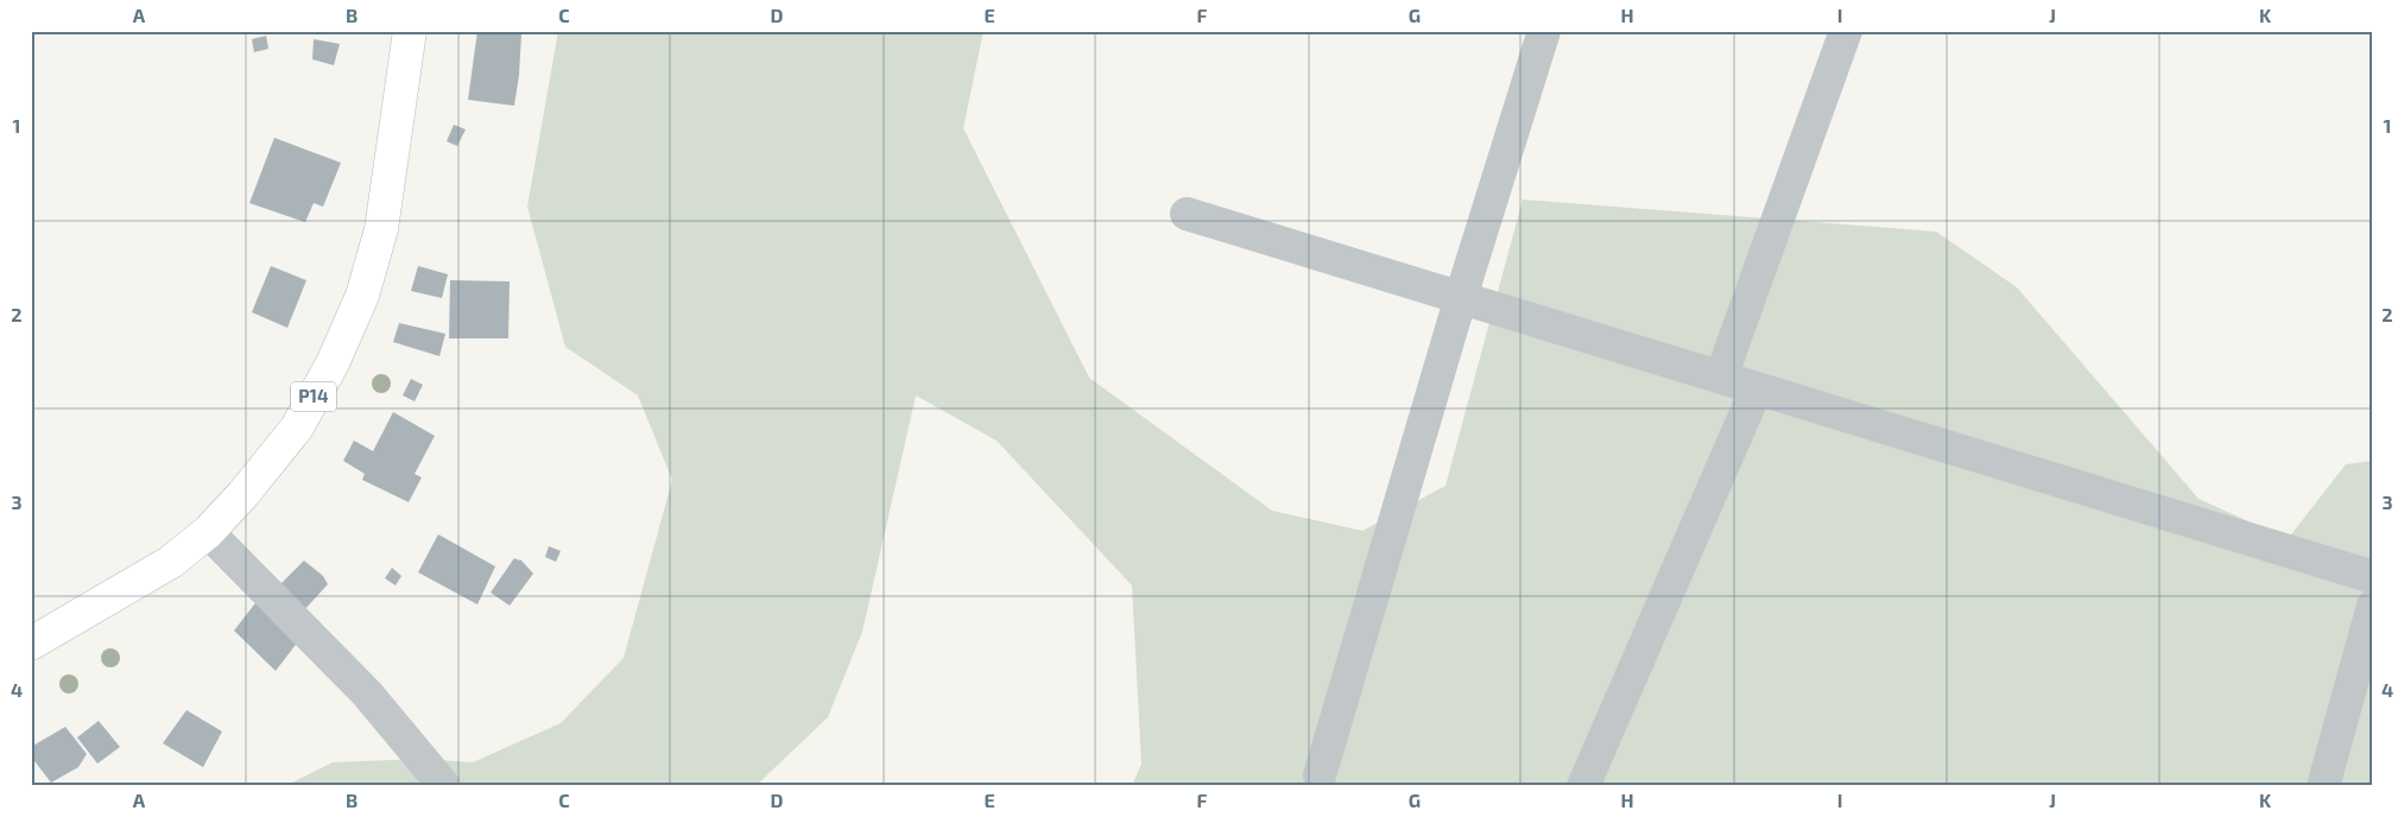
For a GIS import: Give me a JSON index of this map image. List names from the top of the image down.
{
  "streets": {
    "main road": ["P14"]
  },
  "grid": {
    "columns": [
      "A",
      "B",
      "C",
      "D",
      "E",
      "F",
      "G",
      "H",
      "I",
      "J",
      "K"
    ],
    "rows": [
      "1",
      "2",
      "3",
      "4"
    ]
  }
}
